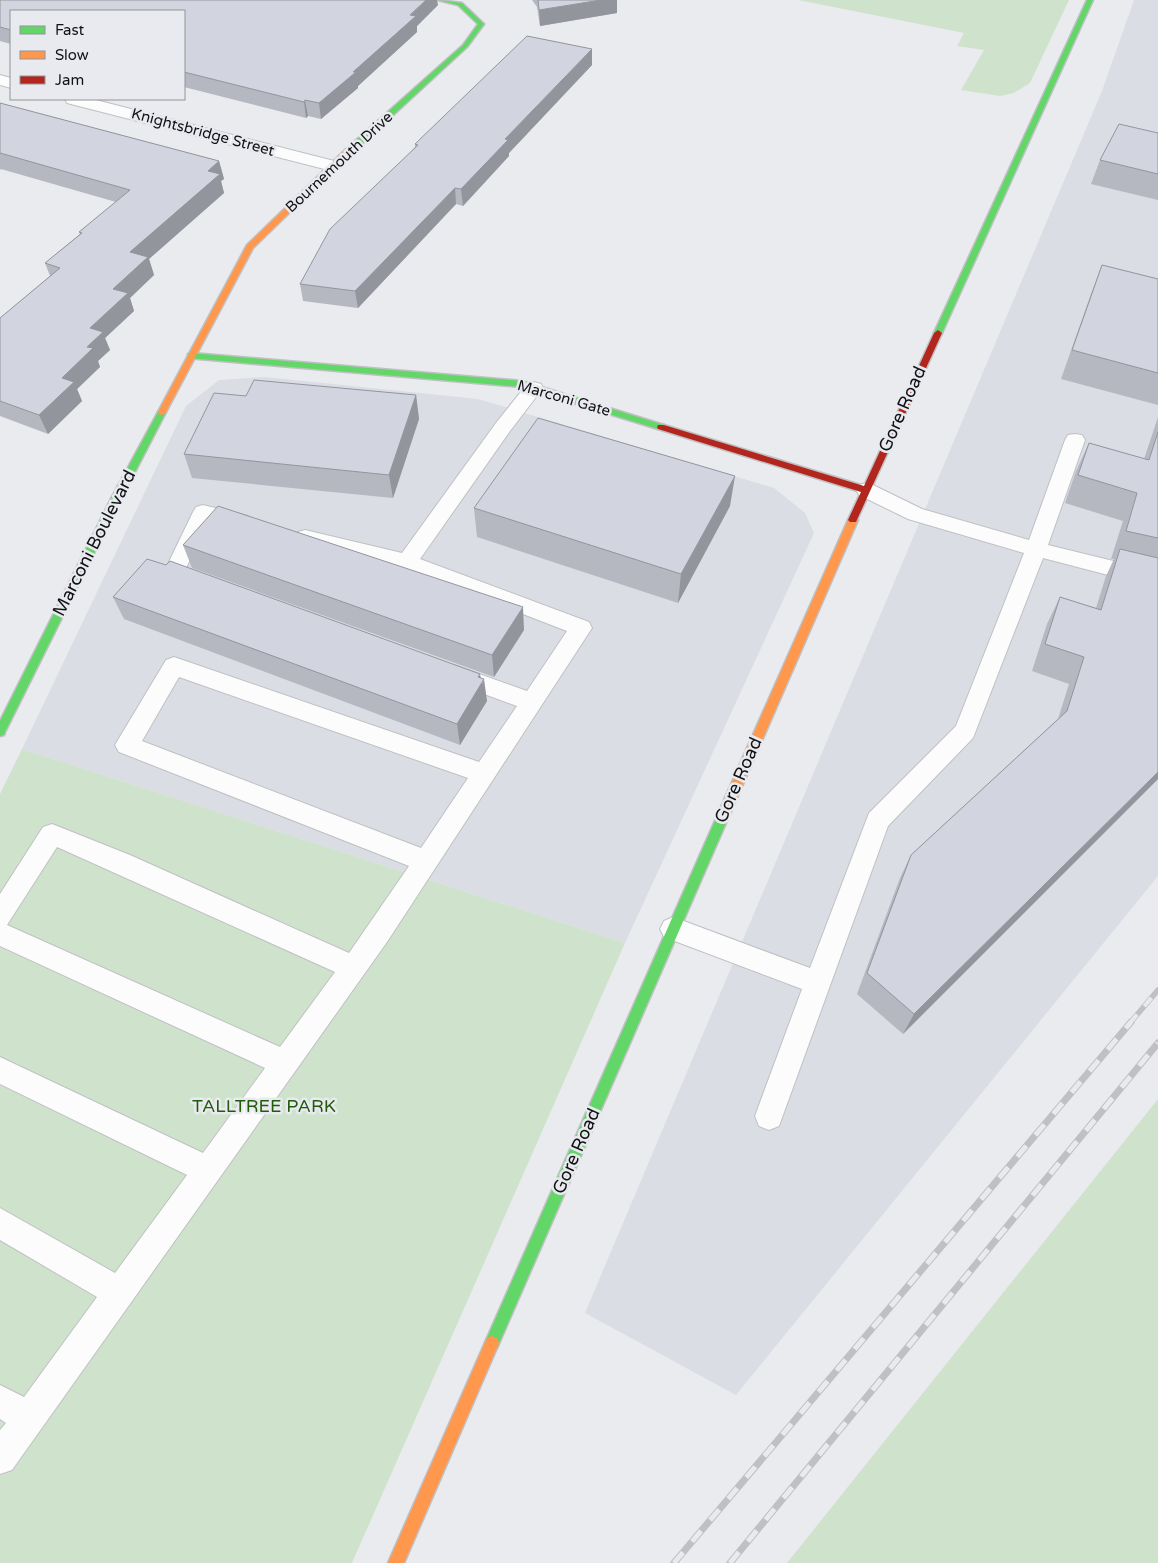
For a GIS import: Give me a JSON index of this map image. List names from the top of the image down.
{
  "streets": {
    "street": [
      "Knightsbridge Street",
      "Bournemouth Drive",
      "Marconi Gate",
      "Gore Road",
      "Marconi Boulevard"
    ]
  },
  "crossings": [
    ["Knightsbridge Street", "Bournemouth Drive"],
    ["Bournemouth Drive", "Marconi Gate"],
    ["Bournemouth Drive", "Marconi Boulevard"],
    ["Marconi Gate", "Gore Road"],
    ["Marconi Gate", "Marconi Boulevard"]
  ],
  "parks": ["TALLTREE PARK"],
  "legend": ["Fast", "Slow", "Jam"]
}
